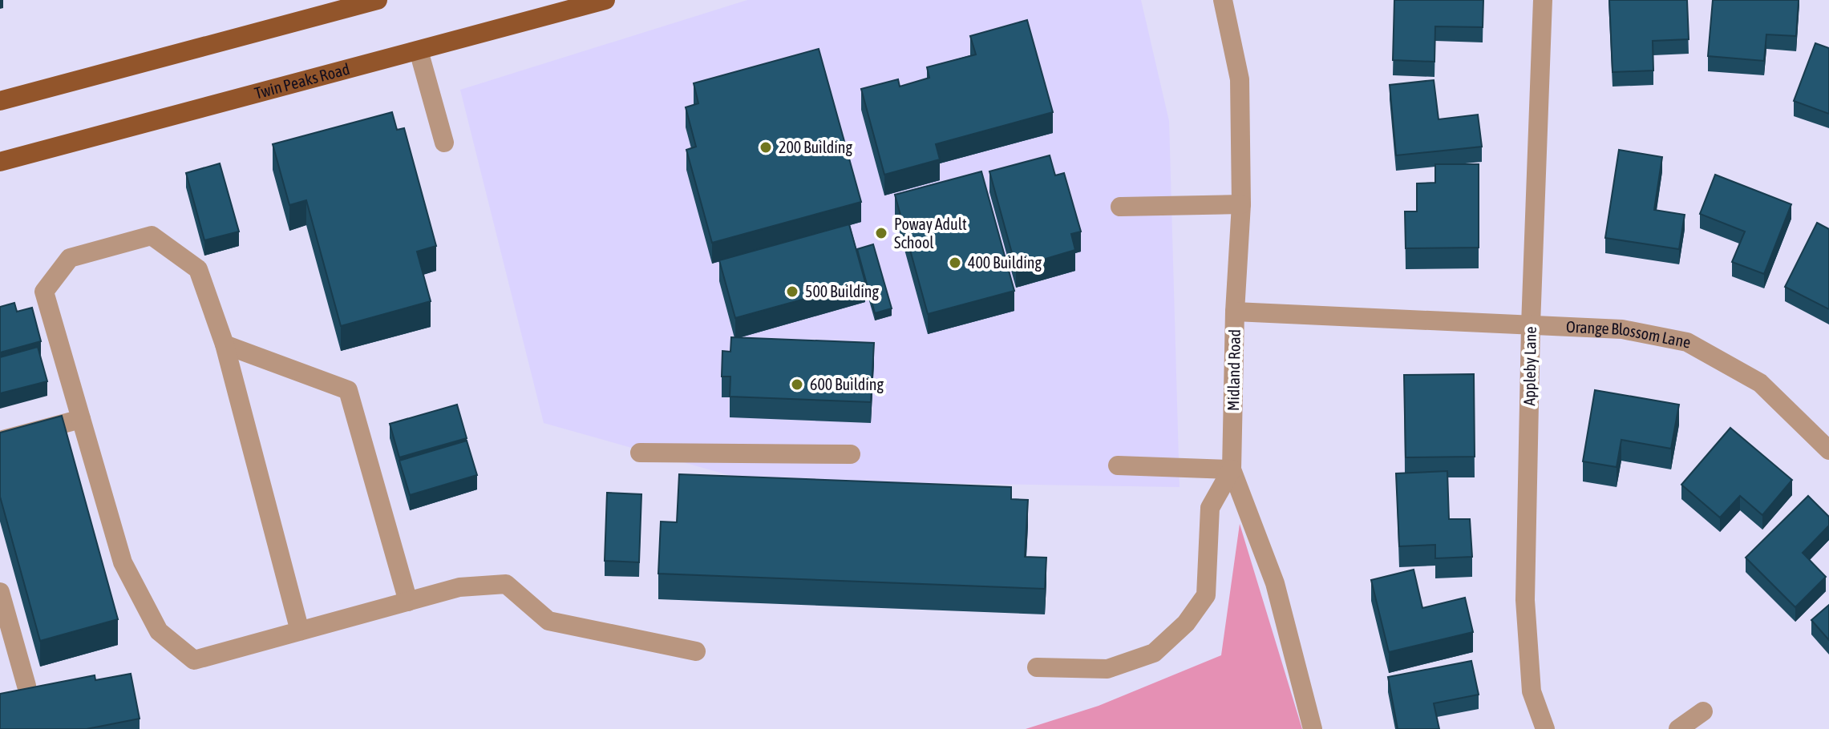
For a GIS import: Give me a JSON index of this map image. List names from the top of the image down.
{
  "streets": {
    "main road": ["Twin Peaks Road"],
    "street": ["Orange Blossom Lane", "Appleby Lane", "Midland Road"]
  },
  "crossings": [
    ["Orange Blossom Lane", "Appleby Lane"],
    ["Orange Blossom Lane", "Midland Road"]
  ],
  "places": [
    "200 Building",
    "Poway Adult School",
    "400 Building",
    "500 Building",
    "600 Building"
  ]
}
